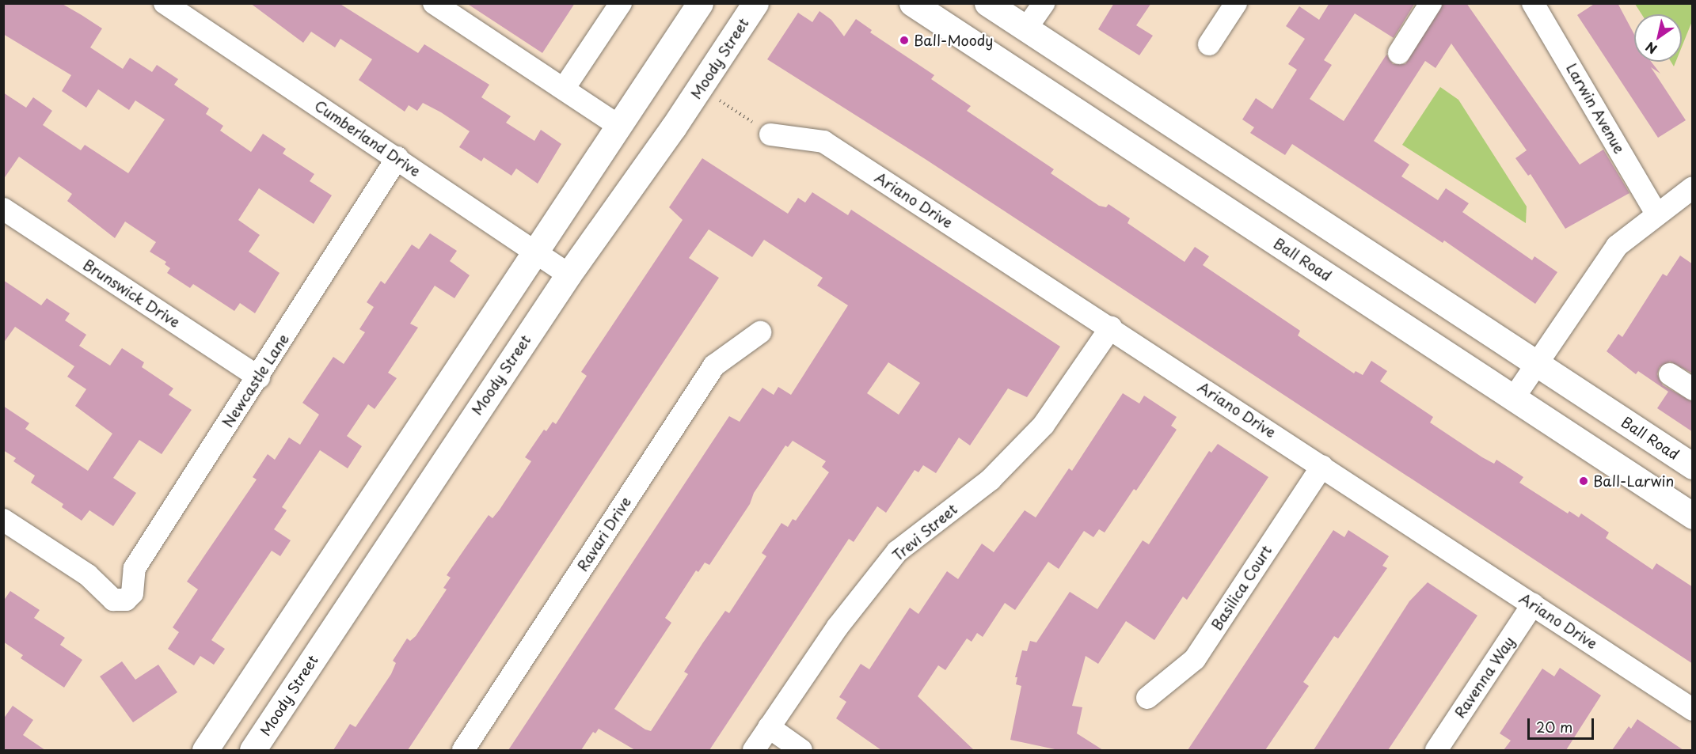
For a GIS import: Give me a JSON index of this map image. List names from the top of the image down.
{
  "streets": {
    "main road": ["Moody Street", "Ball Road"],
    "street": [
      "Larwin Avenue",
      "Cumberland Drive",
      "Ariano Drive",
      "Brunswick Drive",
      "Newcastle Lane",
      "Trevi Street",
      "Ravari Drive",
      "Basilica Court",
      "Ravenna Way"
    ]
  },
  "crossings": [
    ["Moody Street", "Cumberland Drive"],
    ["Cumberland Drive", "Newcastle Lane"],
    ["Ariano Drive", "Trevi Street"],
    ["Ariano Drive", "Basilica Court"],
    ["Ariano Drive", "Ravenna Way"],
    ["Brunswick Drive", "Newcastle Lane"]
  ],
  "places": ["Ball-Moody", "Ball-Larwin"],
  "scale_bar": "20 m",
  "north": "bottom left"
}
